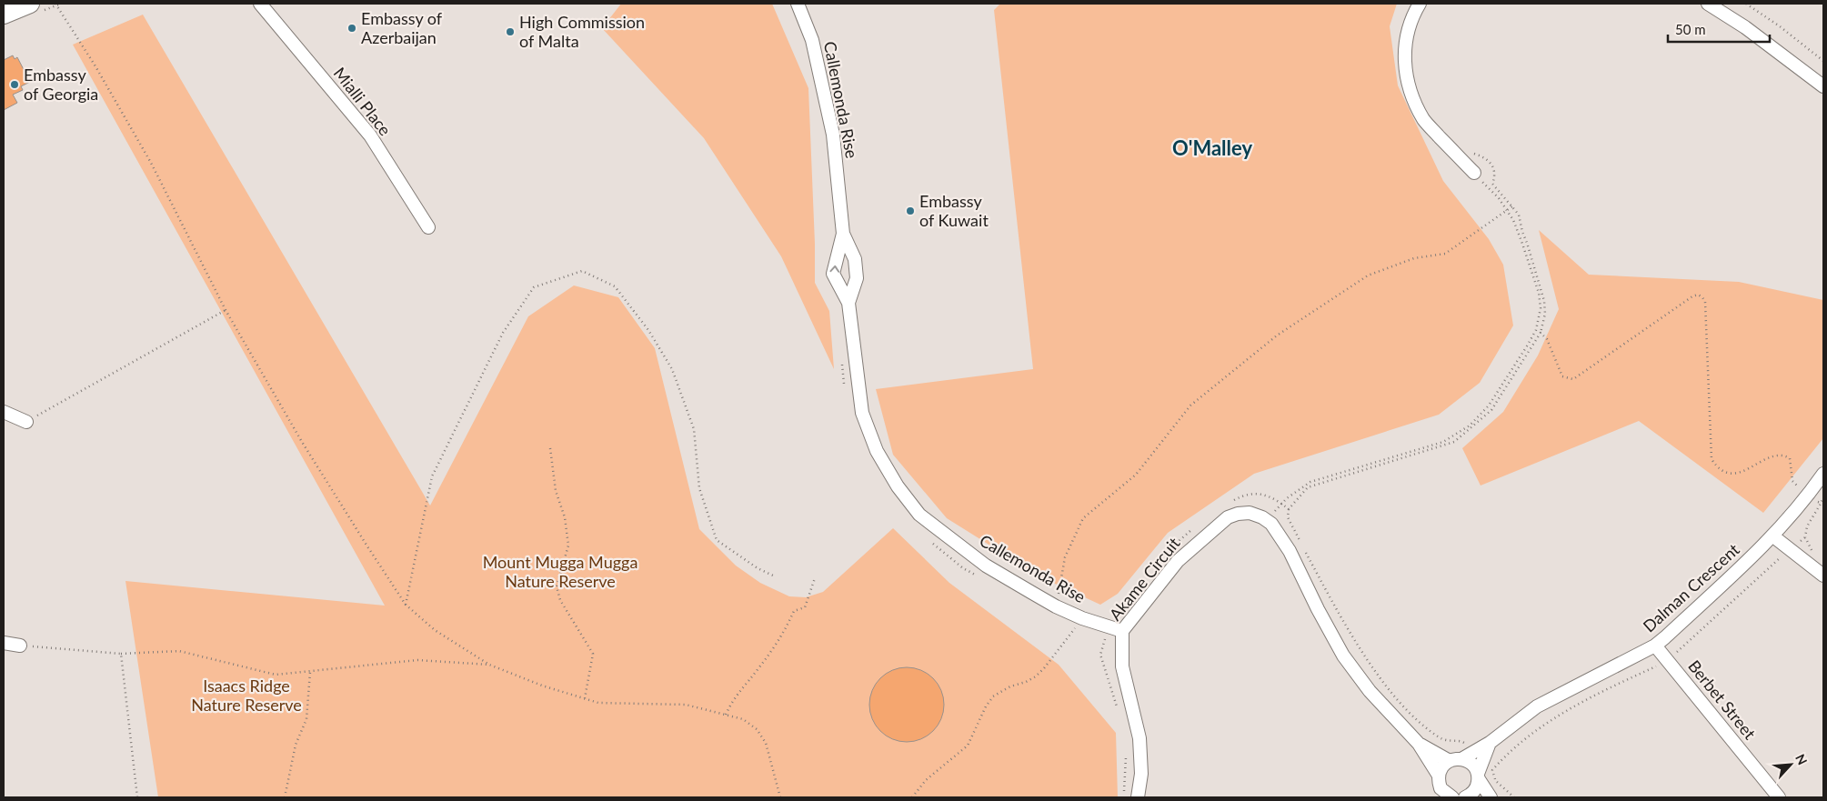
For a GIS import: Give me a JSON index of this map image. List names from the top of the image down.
{
  "streets": {
    "street": [
      "Callemonda Rise",
      "Mialli Place",
      "Akame Circuit",
      "Dalman Crescent",
      "Berbet Street"
    ]
  },
  "crossings": [
    ["Callemonda Rise", "Akame Circuit"],
    ["Dalman Crescent", "Berbet Street"]
  ],
  "districts": ["O'Malley"],
  "parks": ["Mount Mugga Mugga Nature Reserve", "Isaacs Ridge Nature Reserve"],
  "places": [
    "Embassy of Azerbaijan",
    "High Commission of Malta",
    "Embassy of Georgia",
    "Embassy of Kuwait"
  ],
  "scale_bar": "50 m",
  "north": "top right"
}
